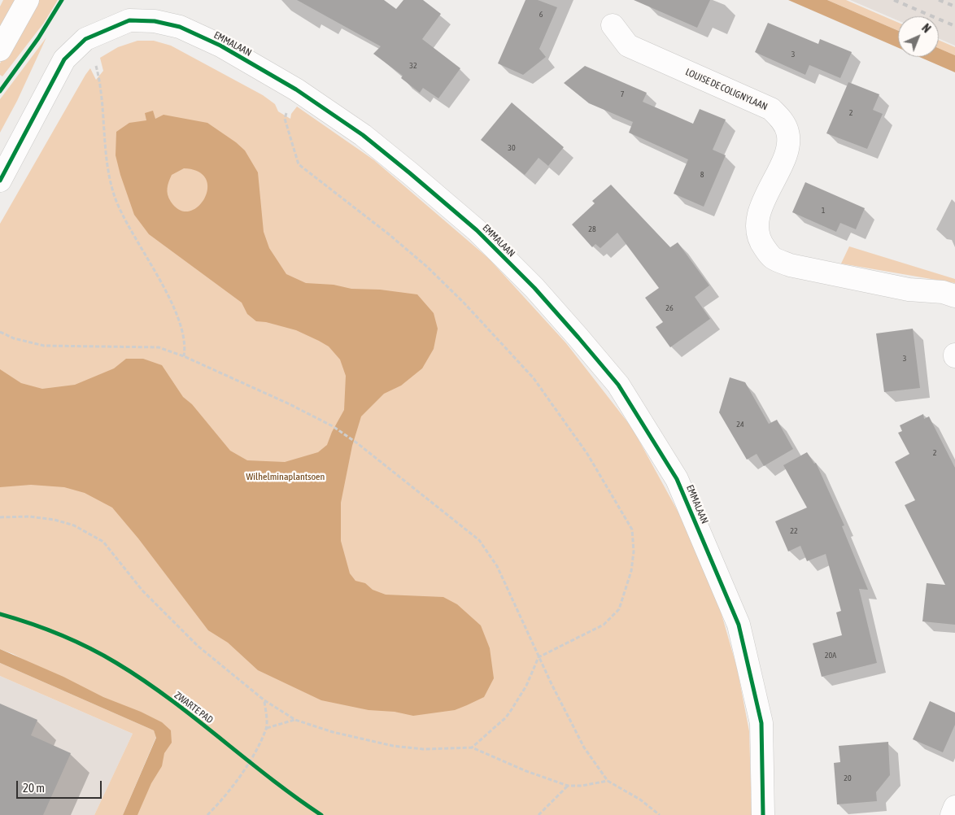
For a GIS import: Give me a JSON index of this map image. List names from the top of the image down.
{
  "streets": {
    "street": ["EMMALAAN", "LOUISE DE COLIGNYLAAN"],
    "cycle path": ["ZWARTE PAD"]
  },
  "parks": ["Wilhelminaplantsoen"],
  "house_numbers": [
    "6",
    "3",
    "32",
    "7",
    "2",
    "30",
    "8",
    "1",
    "28",
    "26",
    "3",
    "24",
    "2",
    "22",
    "20A",
    "20"
  ],
  "scale_bar": "20 m",
  "north": "top right"
}
